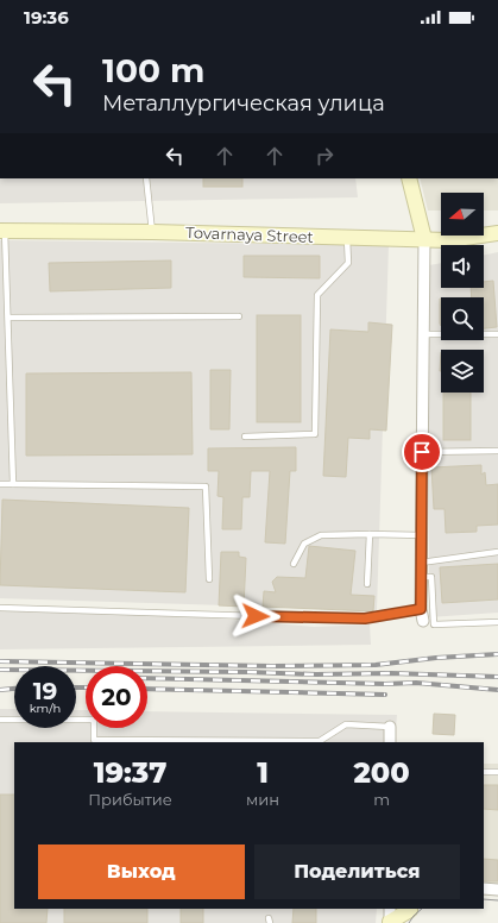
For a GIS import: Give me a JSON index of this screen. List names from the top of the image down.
{
  "streets": {
    "street": ["Tovarnaya Street"]
  },
  "north": "left",
  "page": {
    "status": "19:36",
    "turn": ["100 m", "Металлургическая улица"],
    "speed": "19 km/h",
    "limit": "20",
    "eta": [
      "19:37",
      "Прибытие",
      "1",
      "мин",
      "200",
      "m"
    ],
    "buttons": ["Выход", "Поделиться"]
  }
}
